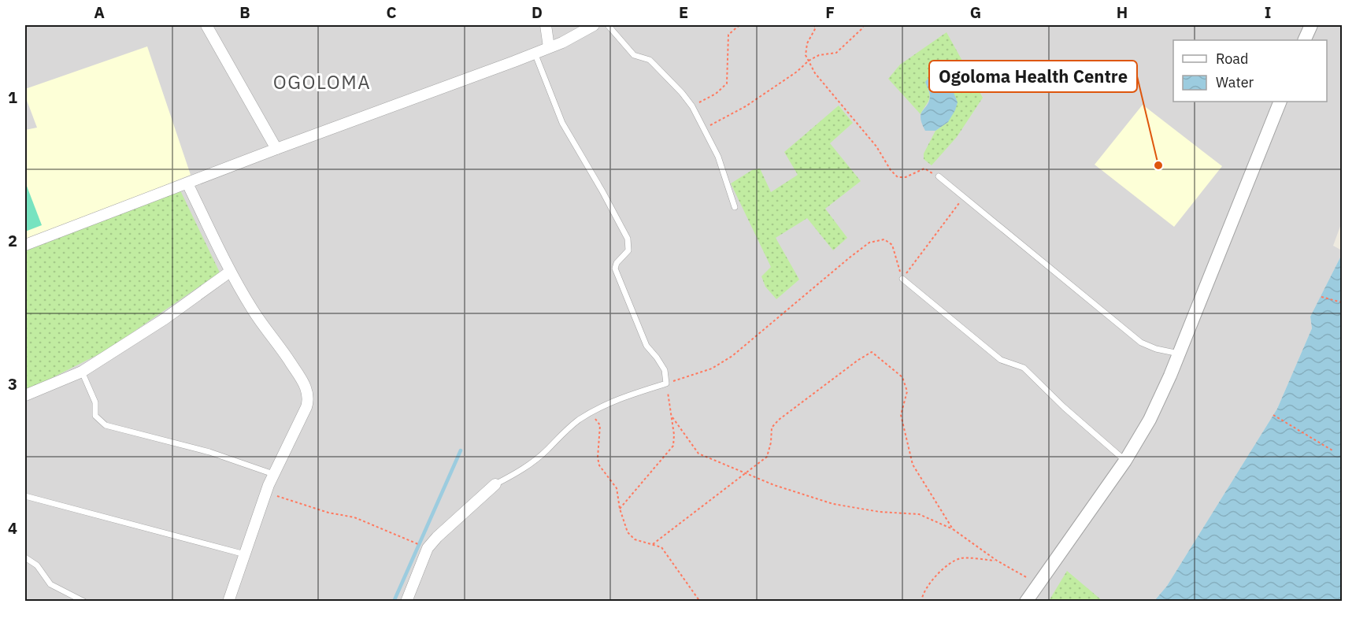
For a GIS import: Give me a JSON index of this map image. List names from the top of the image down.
{
  "districts": ["OGOLOMA"],
  "places": ["Ogoloma Health Centre"],
  "legend": ["Road", "Water"],
  "grid": {
    "columns": [
      "A",
      "B",
      "C",
      "D",
      "E",
      "F",
      "G",
      "H",
      "I"
    ],
    "rows": [
      "1",
      "2",
      "3",
      "4"
    ]
  }
}
